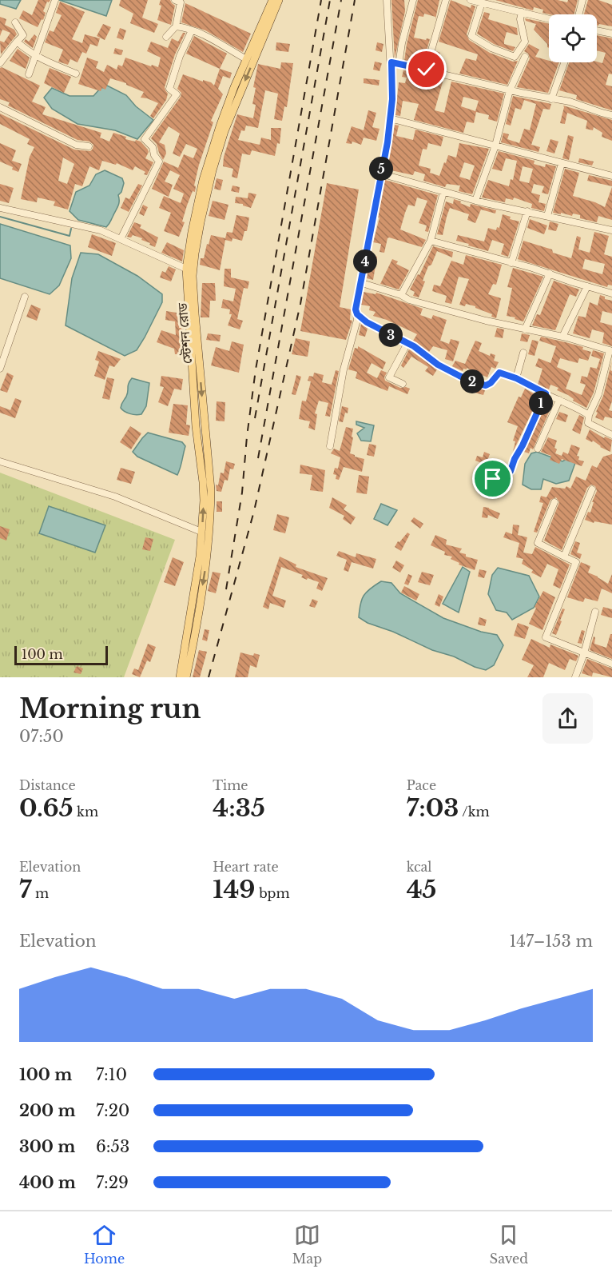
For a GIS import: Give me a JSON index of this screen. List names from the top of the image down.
{
  "streets": {
    "main road": ["স্টেশন রোড"]
  },
  "scale_bar": "100 m",
  "page": {
    "pins": [
      "5",
      "4",
      "3",
      "2",
      "1"
    ],
    "scale": "100 m",
    "heading": ["Morning run", "07:50"],
    "stats": [
      ["Distance", "0.65 km"],
      ["Time", "4:35"],
      ["Pace", "7:03 /km"],
      ["Elevation", "7 m"],
      ["Heart rate", "149 bpm"],
      ["kcal", "45"]
    ],
    "chart": ["Elevation", "147–153 m"],
    "list": [
      {
        "name": "100 m",
        "note": "7:10"
      },
      {
        "name": "200 m",
        "note": "7:20"
      },
      {
        "name": "300 m",
        "note": "6:53"
      },
      {
        "name": "400 m",
        "note": "7:29"
      }
    ],
    "tabs": ["Home", "Map", "Saved"]
  }
}
